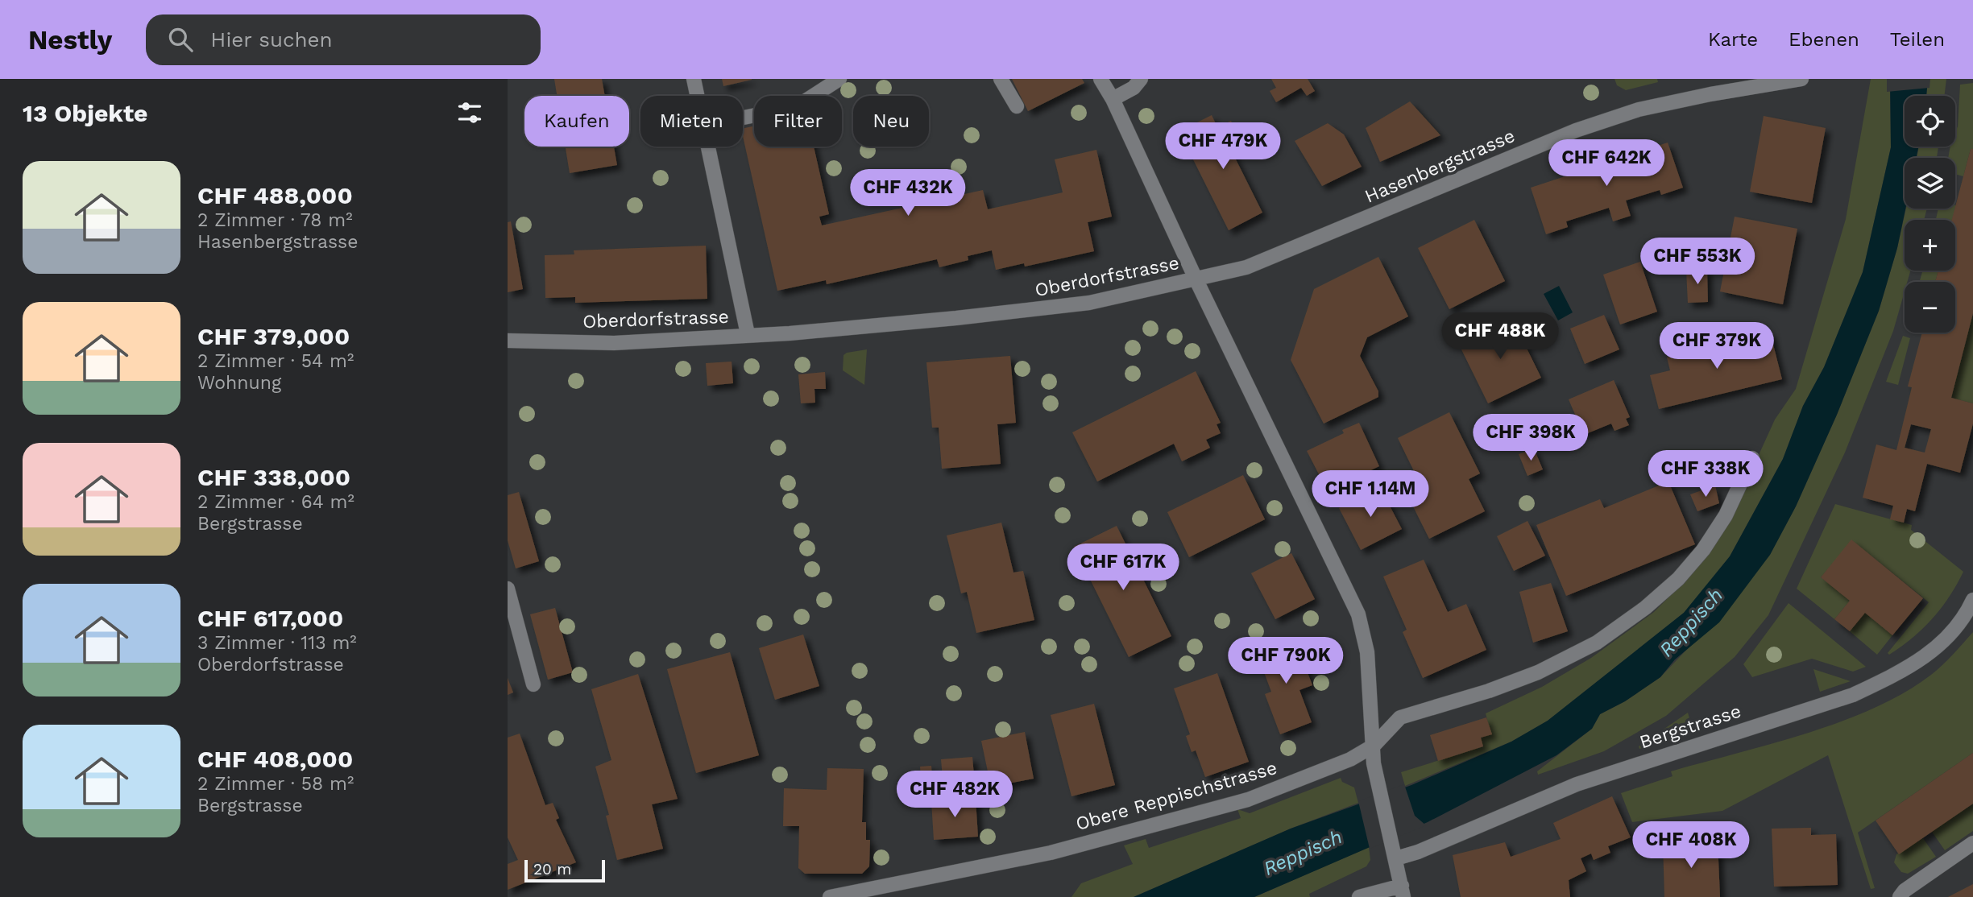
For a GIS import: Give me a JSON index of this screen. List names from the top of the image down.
{
  "streets": {
    "street": [
      "Hasenbergstrasse",
      "Oberdorfstrasse",
      "Bergstrasse",
      "Obere Reppischstrasse"
    ]
  },
  "crossings": [
    ["Hasenbergstrasse", "Oberdorfstrasse"],
    ["Oberdorfstrasse", "Bergstrasse"],
    ["Oberdorfstrasse", "Obere Reppischstrasse"]
  ],
  "water": ["Reppisch"],
  "scale_bar": "20 m",
  "page": {
    "header": "Nestly",
    "search": "Hier suchen",
    "nav": ["Karte", "Ebenen", "Teilen"],
    "heading": "13 Objekte",
    "map_buttons": ["+", "−"],
    "chip": [
      "Kaufen",
      "Mieten",
      "Filter",
      "Neu"
    ],
    "price": [
      "CHF 479K",
      "CHF 642K",
      "CHF 432K",
      "CHF 553K",
      "CHF 488K",
      "CHF 379K",
      "CHF 398K",
      "CHF 338K",
      "CHF 1.14M",
      "CHF 617K",
      "CHF 790K",
      "CHF 482K",
      "CHF 408K"
    ],
    "list": [
      {
        "name": "CHF 488,000",
        "note": "2 Zimmer · 78 m² · Hasenbergstrasse"
      },
      {
        "name": "CHF 379,000",
        "note": "2 Zimmer · 54 m² · Wohnung"
      },
      {
        "name": "CHF 338,000",
        "note": "2 Zimmer · 64 m² · Bergstrasse"
      },
      {
        "name": "CHF 617,000",
        "note": "3 Zimmer · 113 m² · Oberdorfstrasse"
      },
      {
        "name": "CHF 408,000",
        "note": "2 Zimmer · 58 m² · Bergstrasse"
      }
    ],
    "scale": "20 m"
  }
}
